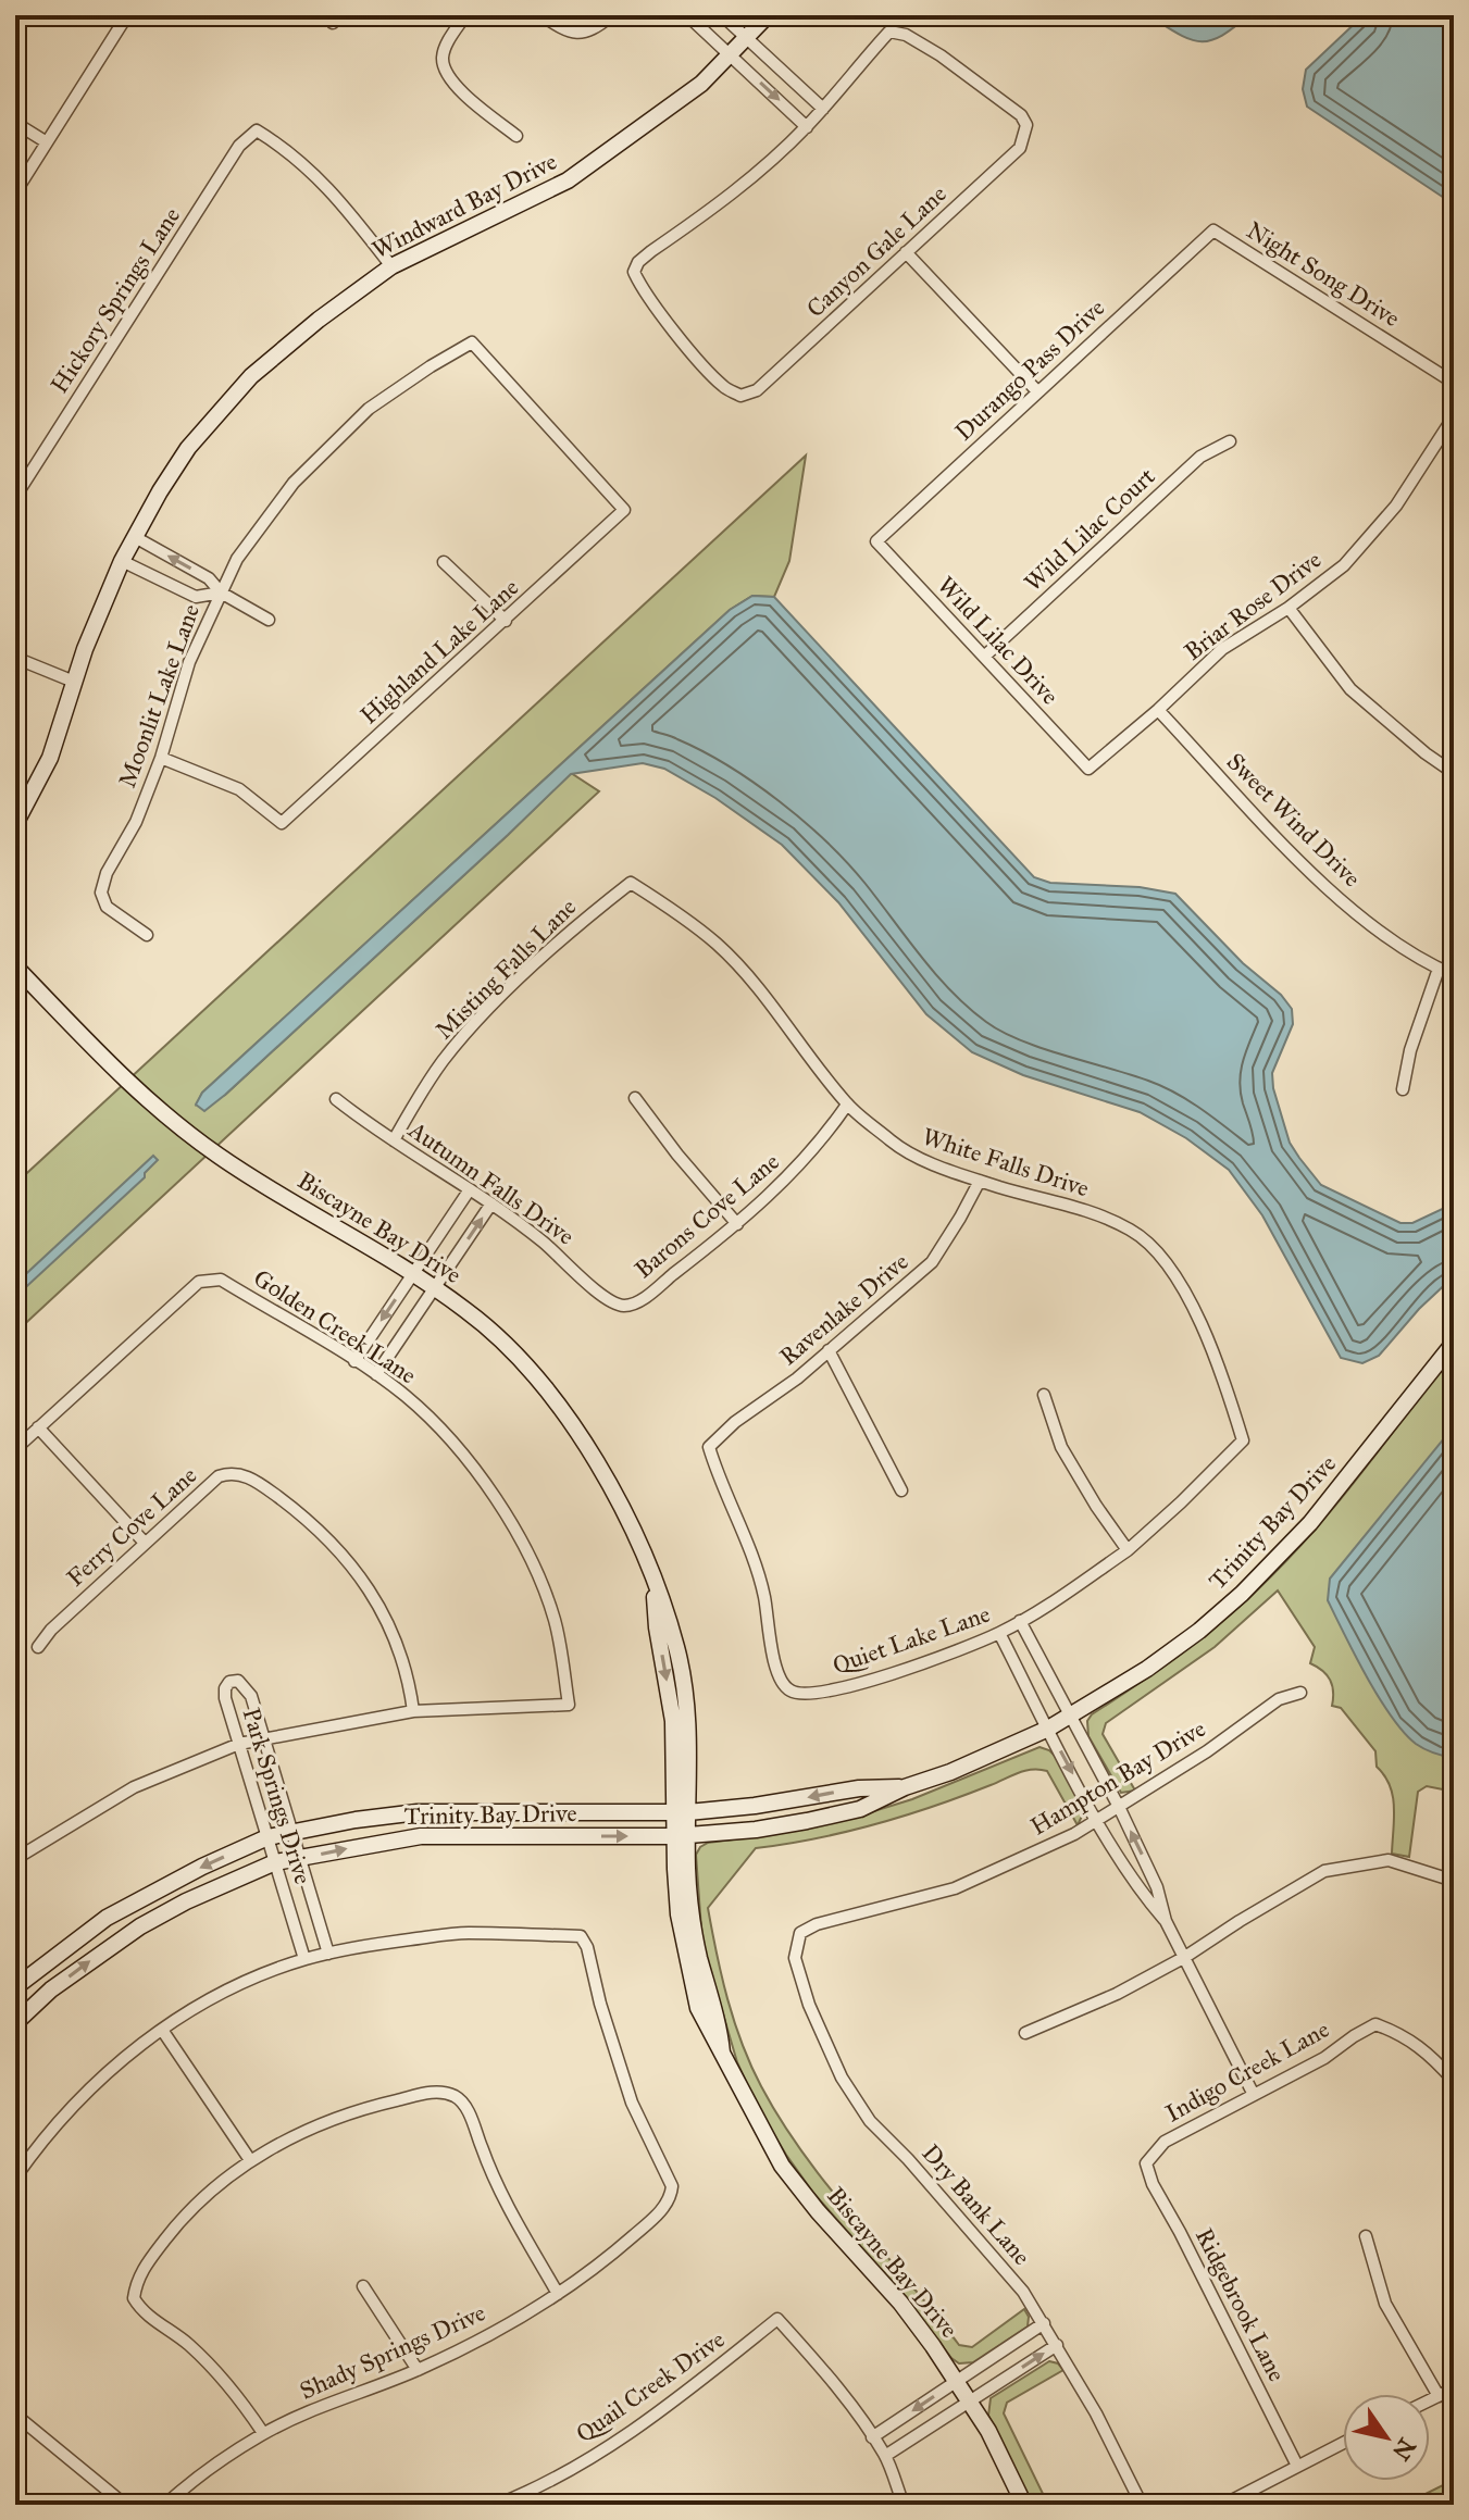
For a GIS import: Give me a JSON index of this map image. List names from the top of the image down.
{
  "streets": {
    "street": [
      "Windward Bay Drive",
      "Canyon Gale Lane",
      "Night Song Drive",
      "Hickory Springs Lane",
      "Durango Pass Drive",
      "Wild Lilac Court",
      "Briar Rose Drive",
      "Wild Lilac Drive",
      "Highland Lake Lane",
      "Moonlit Lake Lane",
      "Sweet Wind Drive",
      "Misting Falls Lane",
      "White Falls Drive",
      "Autumn Falls Drive",
      "Barons Cove Lane",
      "Biscayne Bay Drive",
      "Ravenlake Drive",
      "Golden Creek Lane",
      "Trinity Bay Drive",
      "Ferry Cove Lane",
      "Quiet Lake Lane",
      "Hampton Bay Drive",
      "Park Springs Drive",
      "Indigo Creek Lane",
      "Dry Bank Lane",
      "Ridgebrook Lane",
      "Shady Springs Drive",
      "Quail Creek Drive"
    ]
  },
  "crossings": [
    ["Windward Bay Drive", "Hickory Springs Lane"],
    ["Night Song Drive", "Durango Pass Drive"],
    ["Durango Pass Drive", "Wild Lilac Drive"],
    ["Wild Lilac Court", "Wild Lilac Drive"],
    ["Briar Rose Drive", "Wild Lilac Drive"],
    ["Briar Rose Drive", "Sweet Wind Drive"],
    ["Highland Lake Lane", "Moonlit Lake Lane"],
    ["Misting Falls Lane", "White Falls Drive"],
    ["Misting Falls Lane", "Autumn Falls Drive"],
    ["White Falls Drive", "Barons Cove Lane"],
    ["White Falls Drive", "Ravenlake Drive"],
    ["White Falls Drive", "Quiet Lake Lane"],
    ["Autumn Falls Drive", "Barons Cove Lane"],
    ["Biscayne Bay Drive", "Trinity Bay Drive"],
    ["Ravenlake Drive", "Quiet Lake Lane"],
    ["Golden Creek Lane", "Ferry Cove Lane"],
    ["Trinity Bay Drive", "Park Springs Drive"],
    ["Hampton Bay Drive", "Dry Bank Lane"],
    ["Park Springs Drive", "Shady Springs Drive"],
    ["Indigo Creek Lane", "Ridgebrook Lane"]
  ],
  "north": "bottom right"
}
